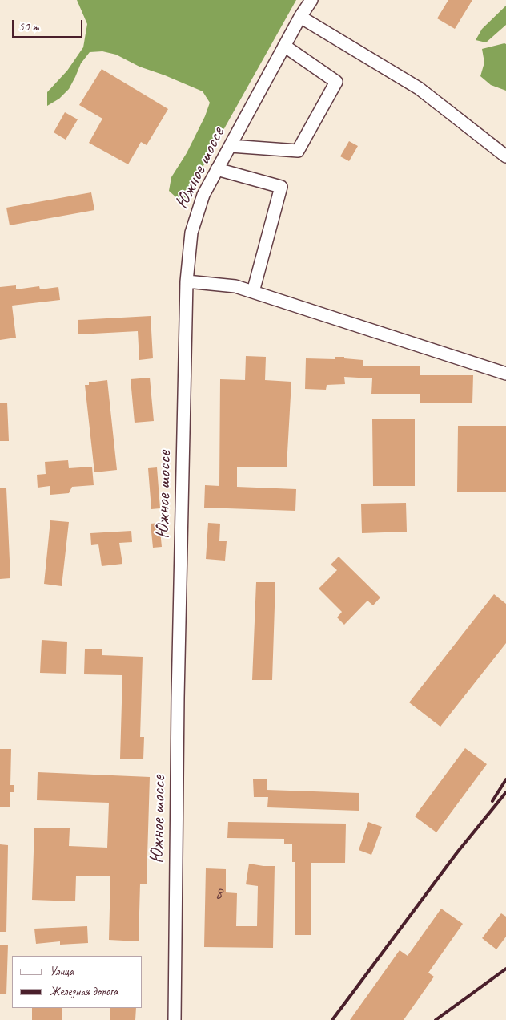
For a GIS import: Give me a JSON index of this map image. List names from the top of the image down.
{
  "streets": {
    "street": ["Южное шоссе"]
  },
  "house_numbers": ["8"],
  "legend": ["Улица", "Железная дорога"],
  "scale_bar": "50 m"
}
